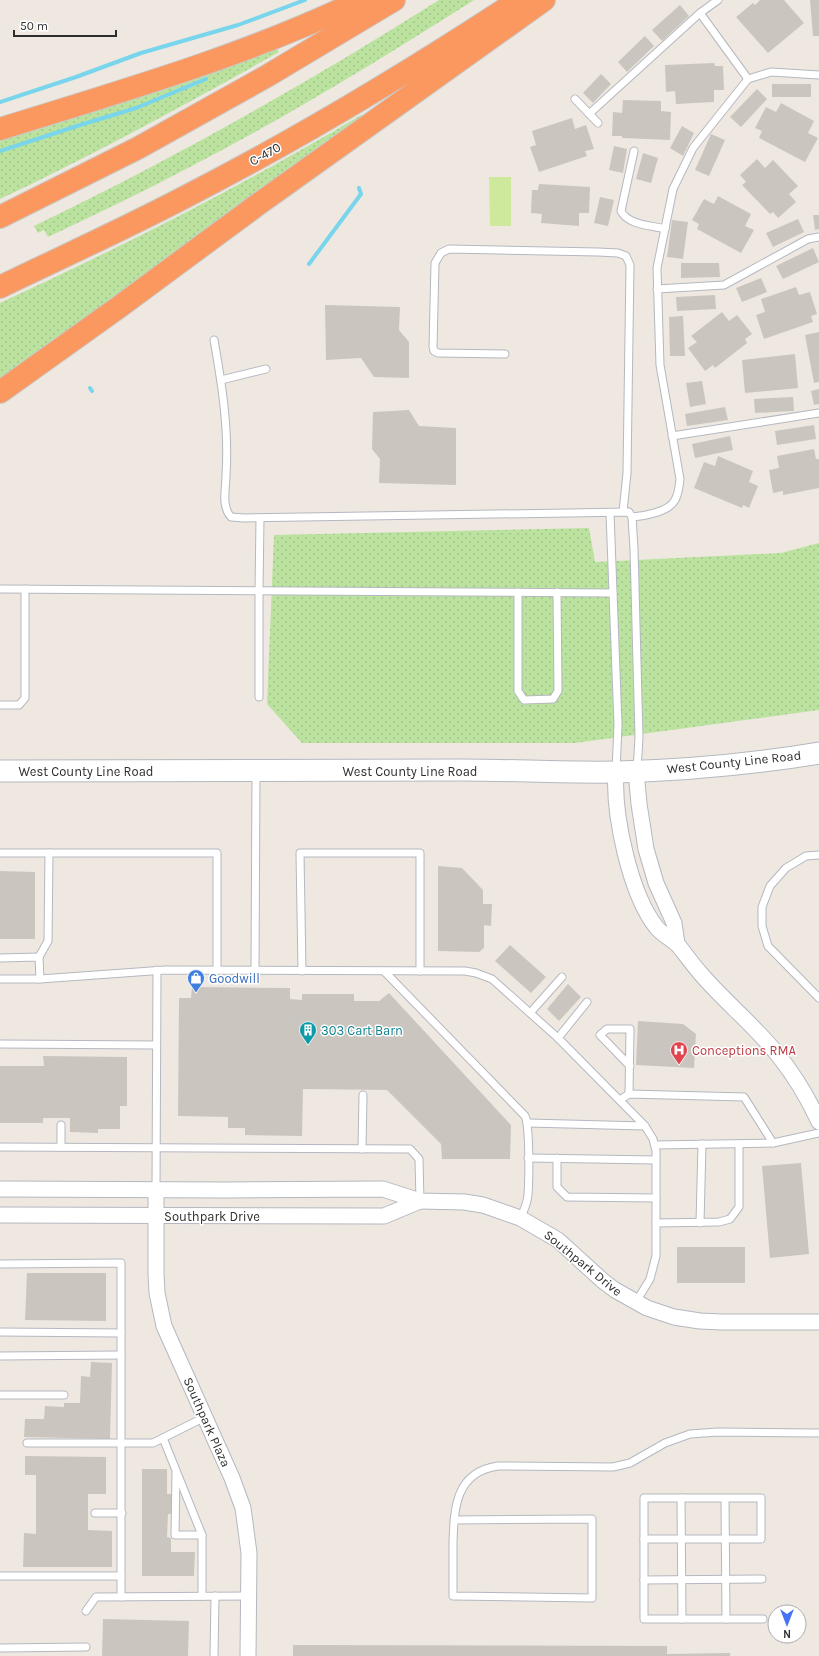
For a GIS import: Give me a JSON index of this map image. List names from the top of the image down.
{
  "streets": {
    "highway": ["C-470"],
    "main road": ["West County Line Road"],
    "street": ["Southpark Drive", "Southpark Plaza"]
  },
  "crossings": [
    ["Southpark Drive", "Southpark Plaza"]
  ],
  "places": {
    "shop": ["Goodwill"],
    "building": ["303 Cart Barn"],
    "hospital": ["Conceptions RMA"]
  },
  "scale_bar": "50 m",
  "north": "bottom"
}
